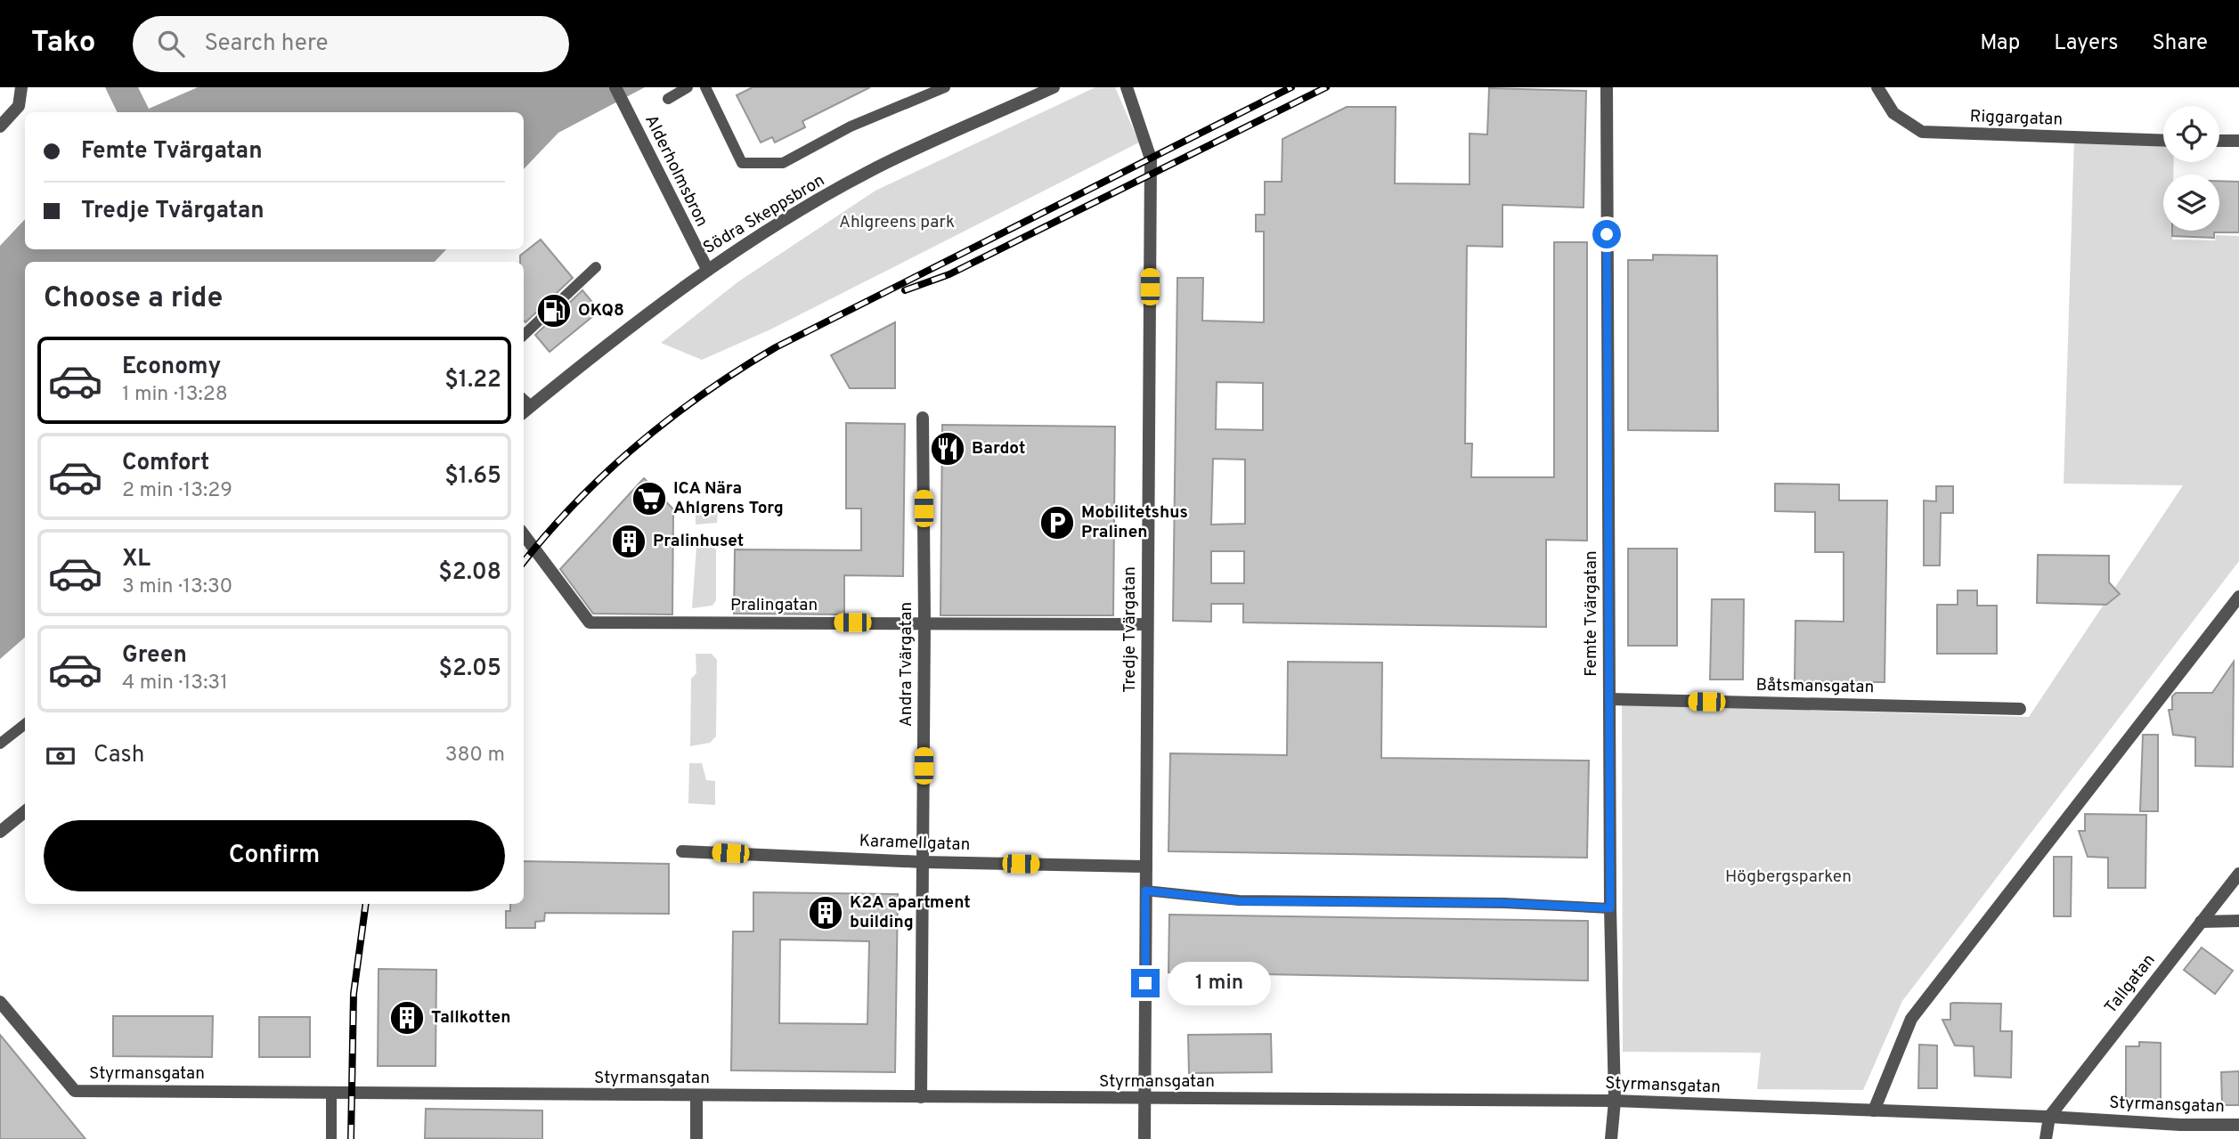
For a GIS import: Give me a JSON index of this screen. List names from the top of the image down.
{
  "streets": {
    "street": [
      "Riggargatan",
      "Alderholmsbron",
      "Södra Skeppsbron",
      "Pralingatan",
      "Femte Tvärgatan",
      "Tredje Tvärgatan",
      "Andra Tvärgatan",
      "Båtsmansgatan",
      "Karamellgatan",
      "Tallgatan",
      "Styrmansgatan"
    ]
  },
  "crossings": [
    ["Alderholmsbron", "Södra Skeppsbron"],
    ["Pralingatan", "Tredje Tvärgatan"],
    ["Pralingatan", "Andra Tvärgatan"],
    ["Femte Tvärgatan", "Båtsmansgatan"],
    ["Femte Tvärgatan", "Styrmansgatan"],
    ["Tredje Tvärgatan", "Karamellgatan"],
    ["Tredje Tvärgatan", "Styrmansgatan"],
    ["Andra Tvärgatan", "Karamellgatan"],
    ["Andra Tvärgatan", "Styrmansgatan"],
    ["Tallgatan", "Styrmansgatan"]
  ],
  "parks": ["Ahlgreens park", "Högbergsparken"],
  "places": {
    "fuel station": ["OKQ8"],
    "restaurant": ["Bardot"],
    "supermarket": ["ICA Nära Ahlgrens Torg"],
    "parking": ["Mobilitetshus Pralinen"],
    "building": ["Pralinhuset", "K2A apartment building", "Tallkotten"]
  },
  "page": {
    "header": "Tako",
    "search": "Search here",
    "nav": ["Map", "Layers", "Share"],
    "banner": ["Femte Tvärgatan", "Tredje Tvärgatan"],
    "heading": "Choose a ride",
    "list": [
      {
        "name": "Economy",
        "note": "1 min · 13:28",
        "value": "$1.22"
      },
      {
        "name": "Comfort",
        "note": "2 min · 13:29",
        "value": "$1.65"
      },
      {
        "name": "XL",
        "note": "3 min · 13:30",
        "value": "$2.08"
      },
      {
        "name": "Green",
        "note": "4 min · 13:31",
        "value": "$2.05"
      }
    ],
    "pay": ["Cash", "380 m"],
    "buttons": "Confirm",
    "bubble": "1 min"
  }
}
